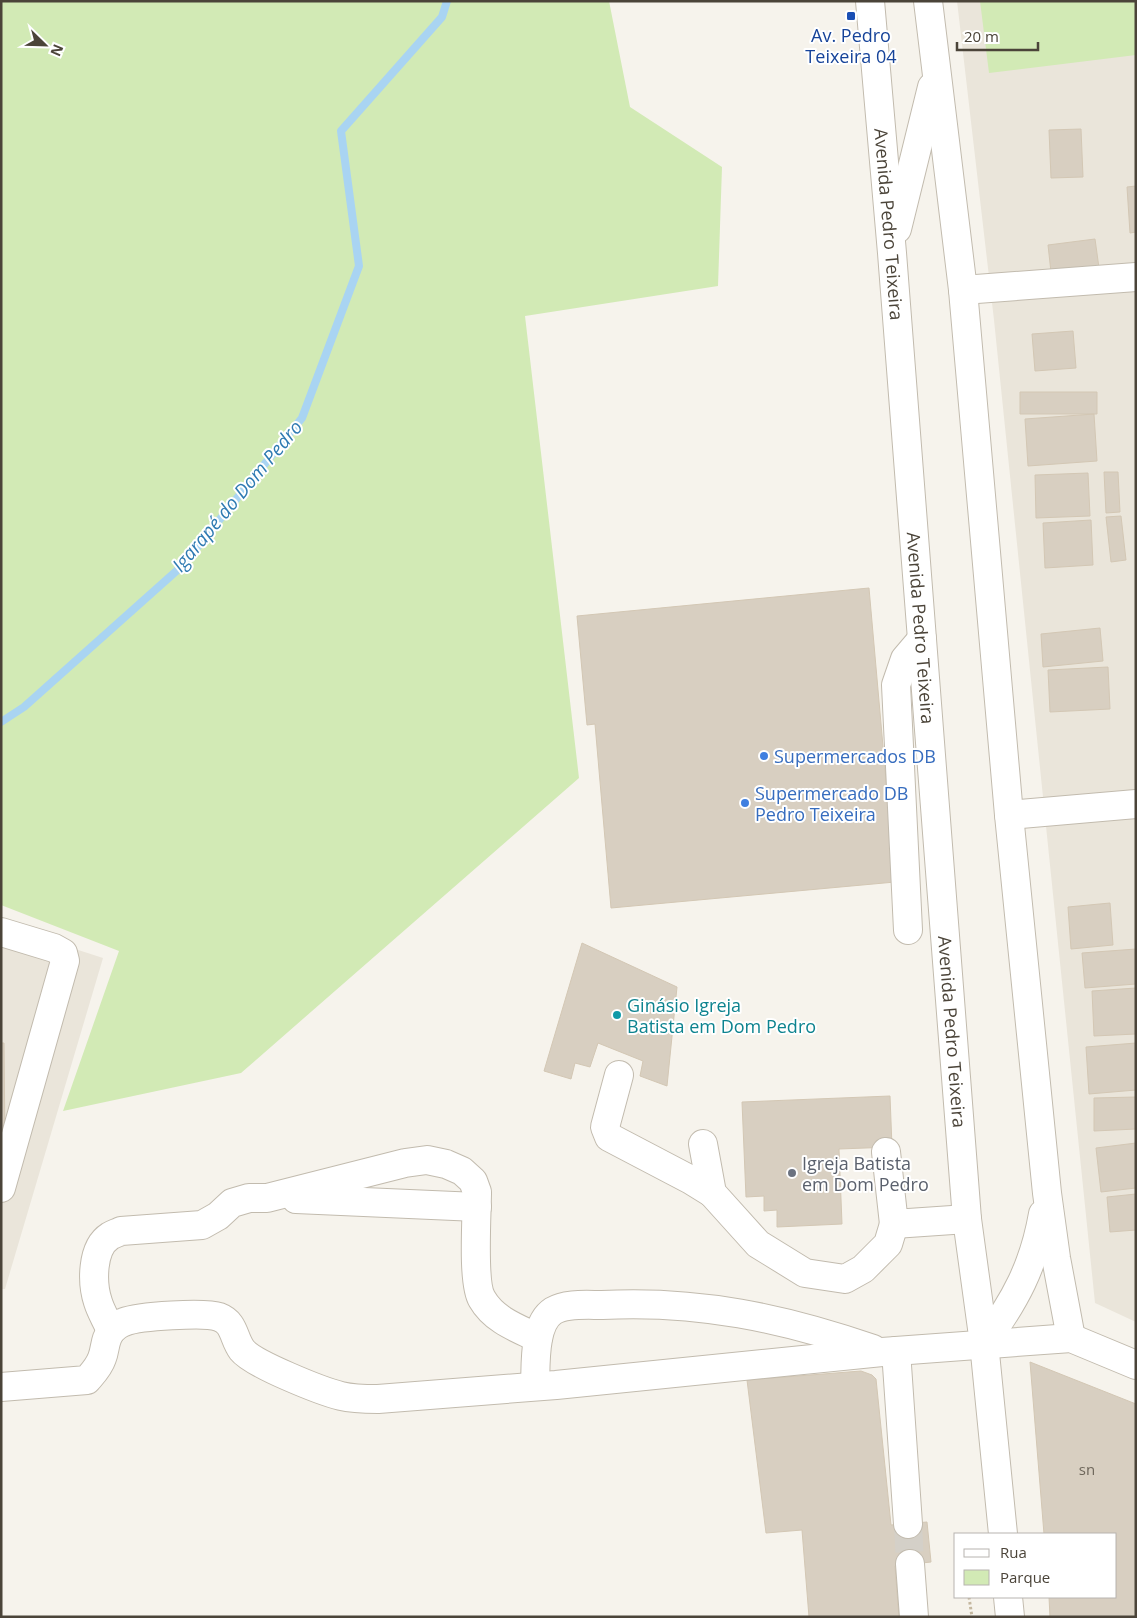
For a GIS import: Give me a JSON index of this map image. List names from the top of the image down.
{
  "streets": {
    "street": ["Avenida Pedro Teixeira"]
  },
  "water": ["Igarapé do Dom Pedro"],
  "places": {
    "transit": ["Av. Pedro Teixeira 04"],
    "other": [
      "Supermercados DB",
      "Supermercado DB Pedro Teixeira",
      "Ginásio Igreja Batista em Dom Pedro",
      "Igreja Batista em Dom Pedro"
    ]
  },
  "house_numbers": ["sn"],
  "legend": ["Rua", "Parque"],
  "scale_bar": "20 m",
  "north": "bottom right"
}
